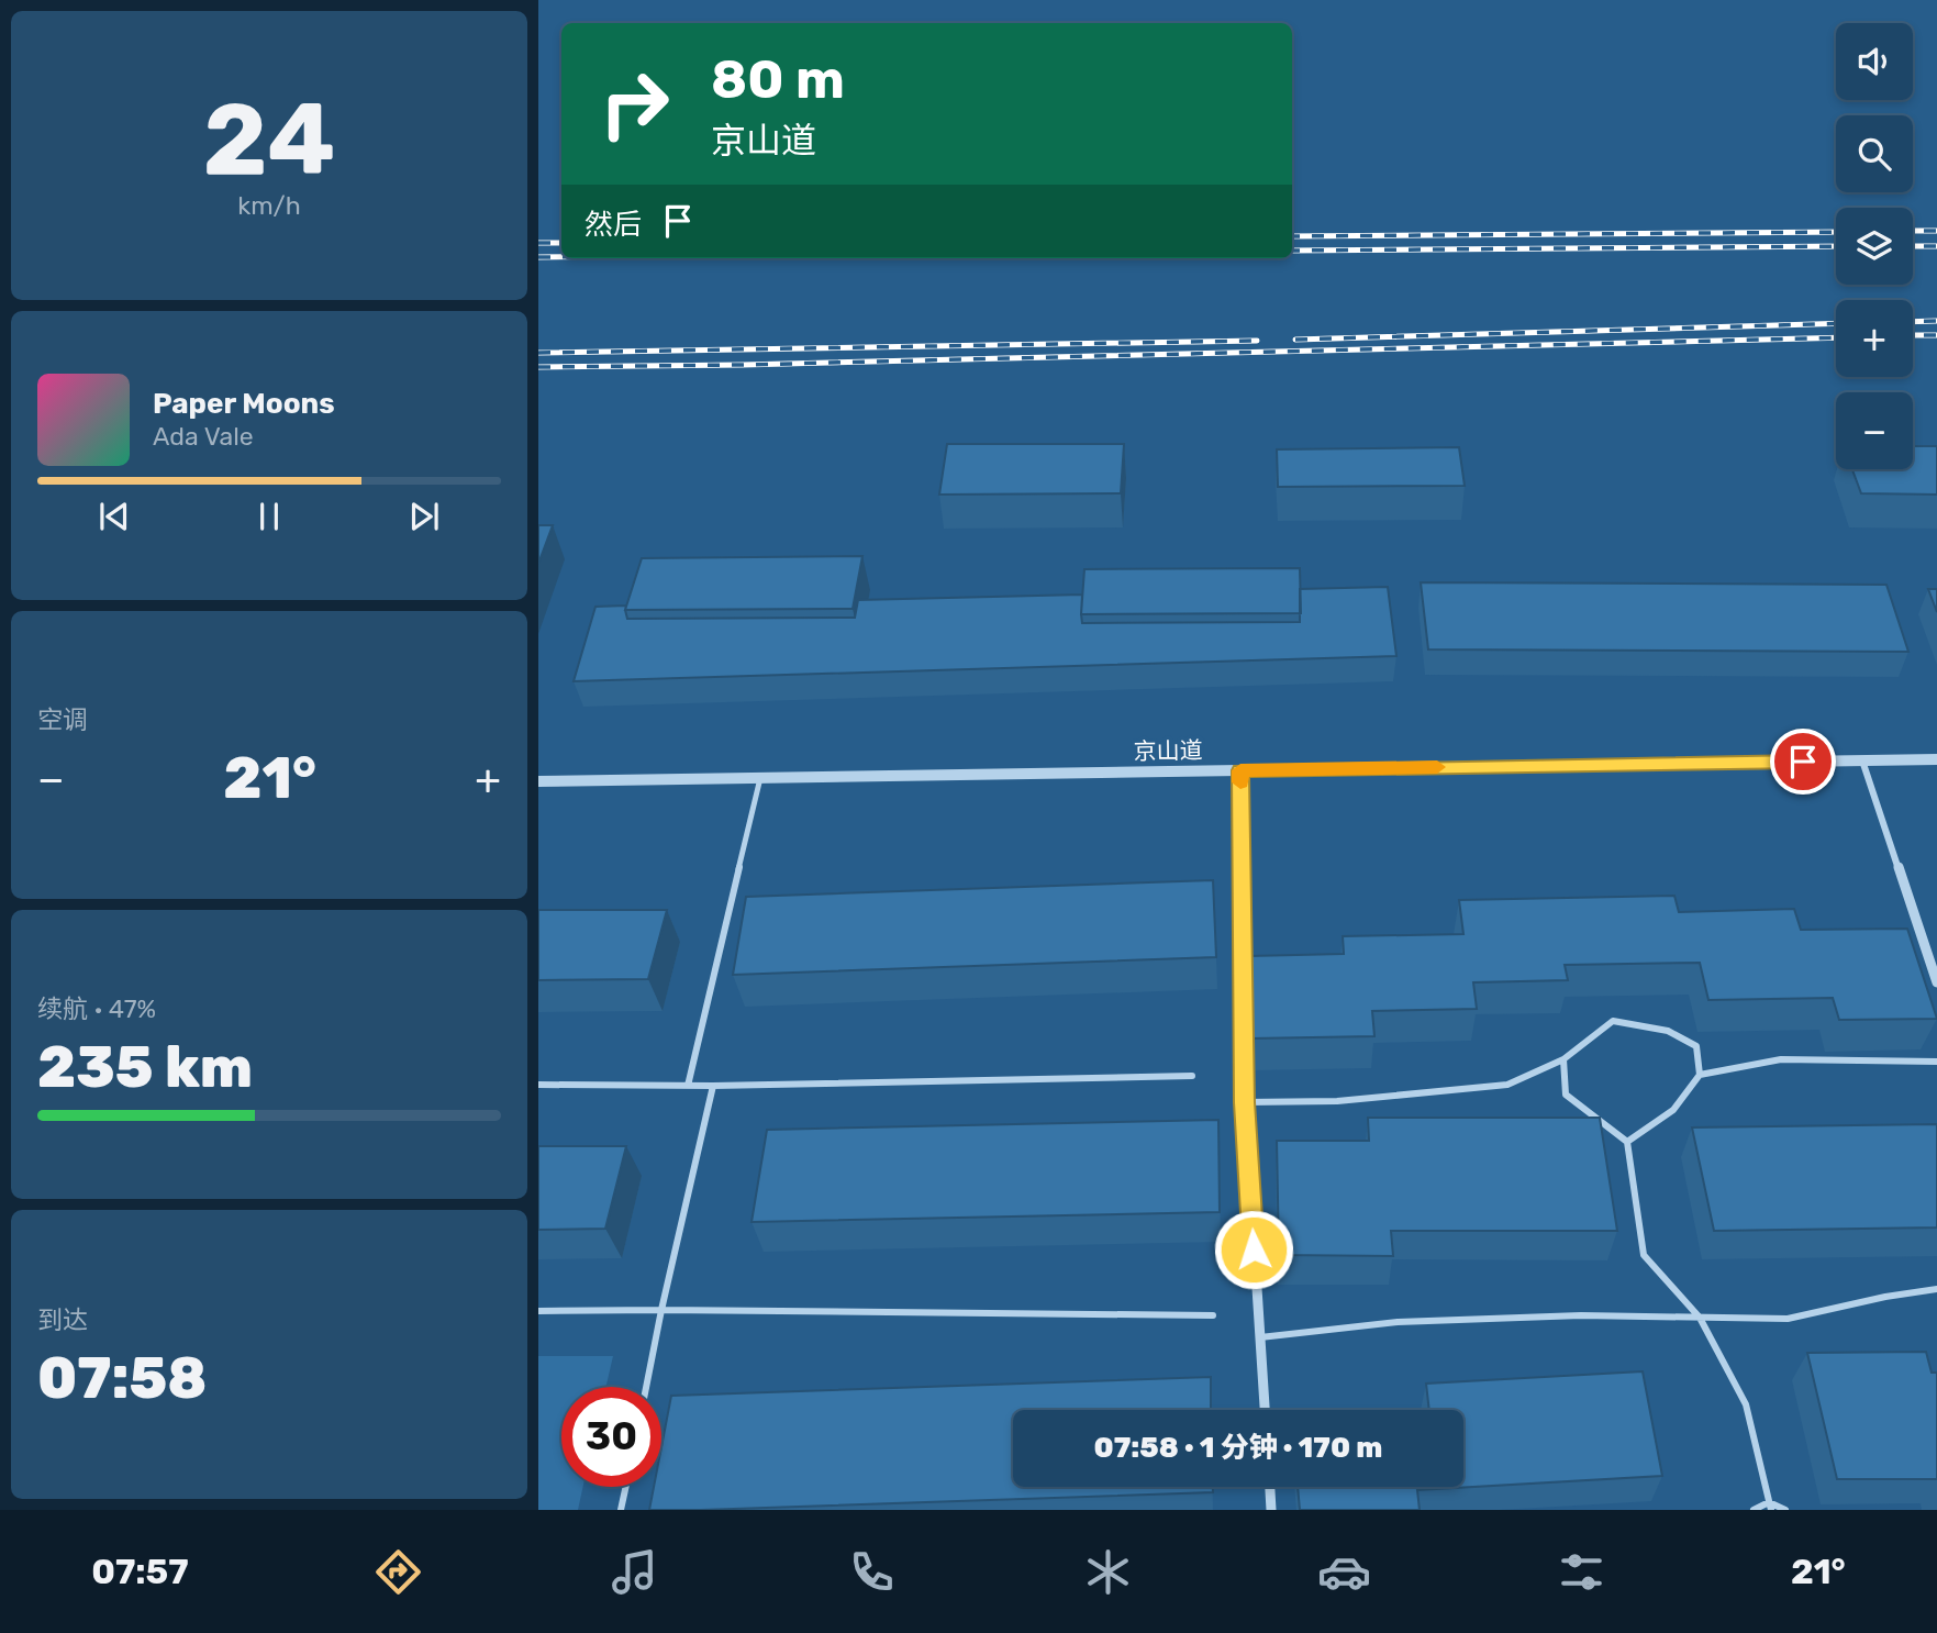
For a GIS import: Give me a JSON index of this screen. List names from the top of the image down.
{
  "streets": {
    "street": ["京山道"]
  },
  "page": {
    "tile": [
      ["24", "km/h"],
      "空调",
      ["续航 · 47%", "235 km"],
      ["到达", "07:58"]
    ],
    "map_buttons": ["+", "−"],
    "turn": ["80 m", "京山道"],
    "then": "然后",
    "song": ["Paper Moons", "Ada Vale"],
    "heat": ["−", "21°", "+"],
    "limit": "30",
    "trip": "07:58 · 1 分钟 · 170 m",
    "tabs": ["07:57", "21°"]
  }
}
